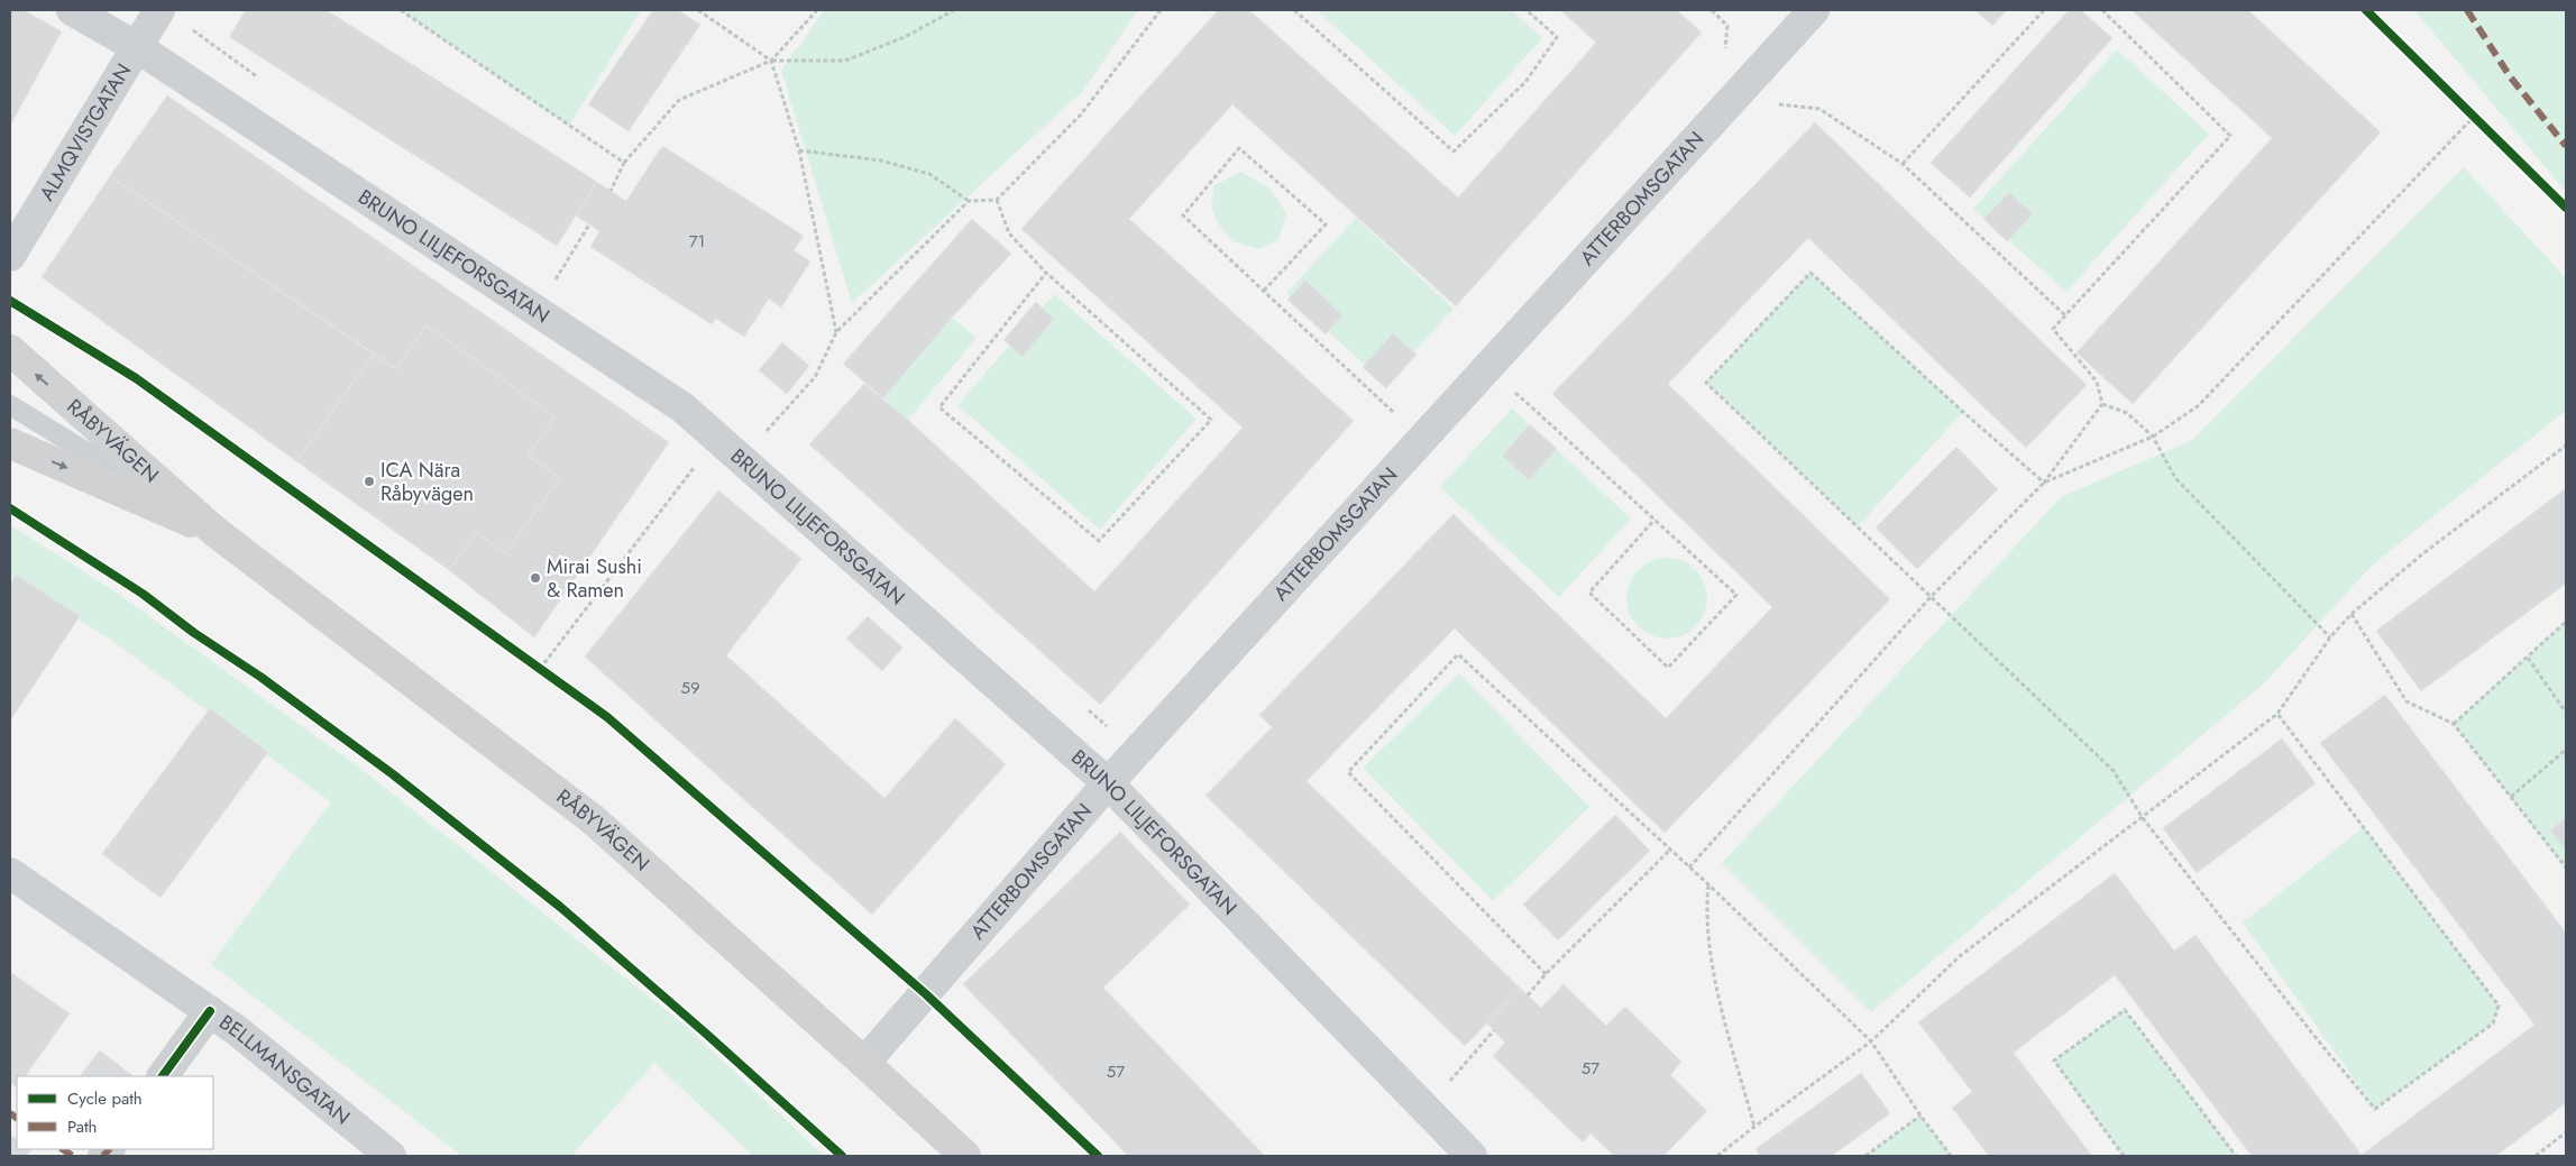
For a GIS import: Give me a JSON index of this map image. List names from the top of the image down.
{
  "streets": {
    "main road": ["RÅBYVÄGEN"],
    "street": [
      "ALMQVISTGATAN",
      "ATTERBOMSGATAN",
      "BRUNO LILJEFORSGATAN",
      "BELLMANSGATAN"
    ]
  },
  "crossings": [
    ["ALMQVISTGATAN", "BRUNO LILJEFORSGATAN"],
    ["ATTERBOMSGATAN", "BRUNO LILJEFORSGATAN"],
    ["ATTERBOMSGATAN", "RÅBYVÄGEN"]
  ],
  "places": ["ICA Nära Råbyvägen", "Mirai Sushi & Ramen"],
  "house_numbers": [
    "71",
    "59",
    "57",
    "57"
  ],
  "legend": ["Cycle path", "Path"]
}
